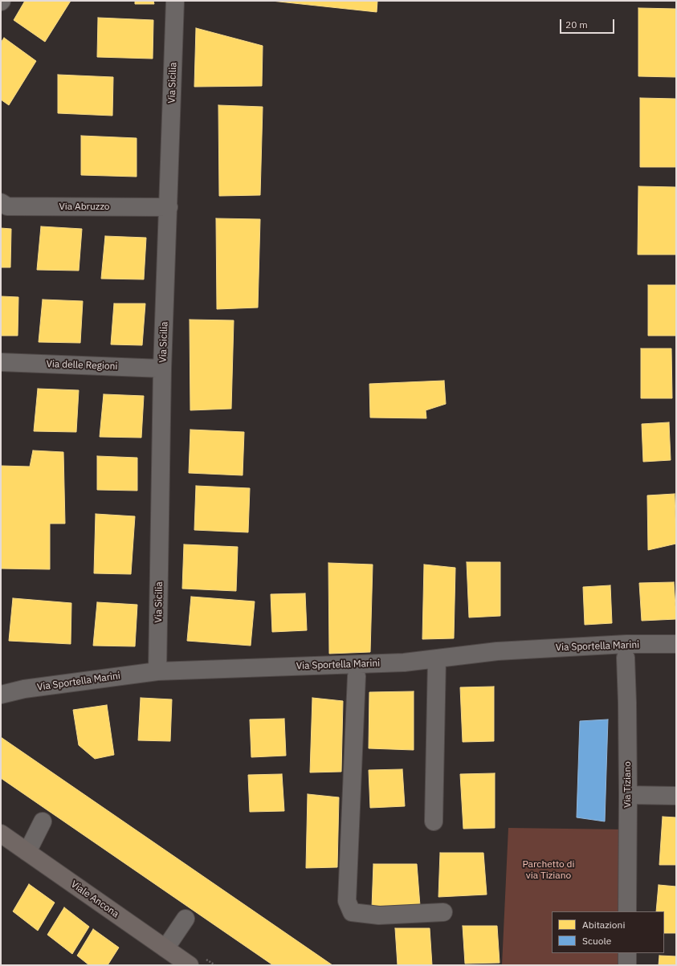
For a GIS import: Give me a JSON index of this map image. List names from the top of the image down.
{
  "streets": {
    "main road": ["Viale Ancona"],
    "street": [
      "Via Sicilia",
      "Via Abruzzo",
      "Via delle Regioni",
      "Via Sportella Marini",
      "Via Tiziano"
    ]
  },
  "crossings": [
    ["Via Sicilia", "Via Abruzzo"],
    ["Via Sicilia", "Via delle Regioni"],
    ["Via Sicilia", "Via Sportella Marini"]
  ],
  "parks": ["Parchetto di via Tiziano"],
  "legend": ["Abitazioni", "Scuole"],
  "scale_bar": "20 m"
}
